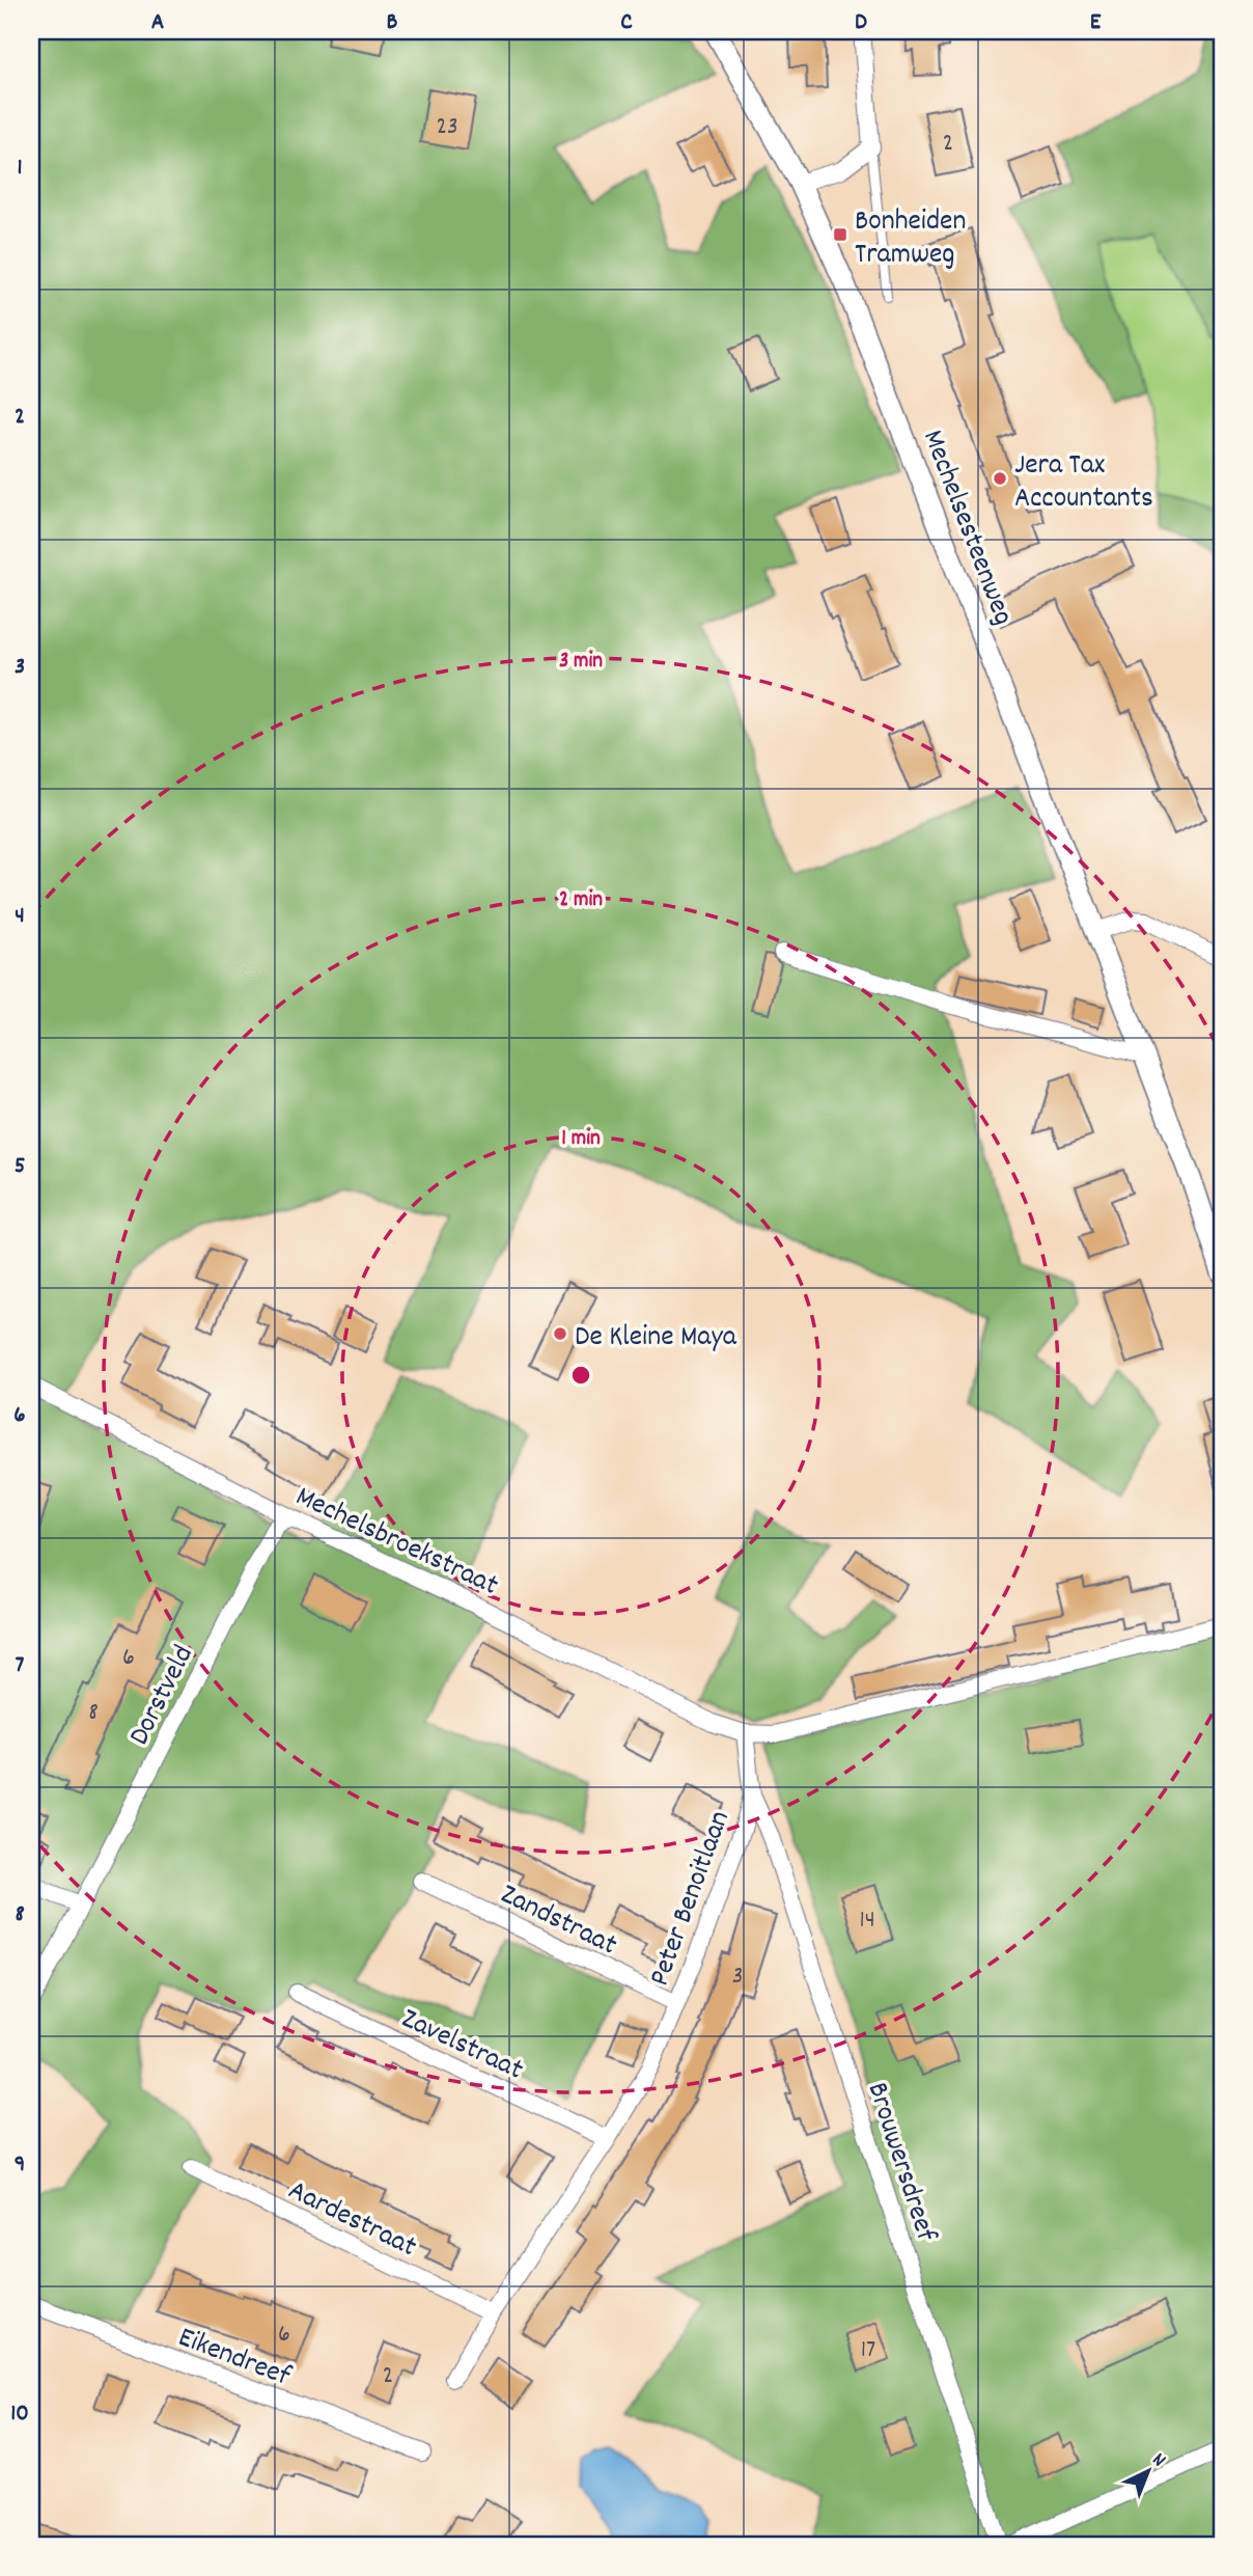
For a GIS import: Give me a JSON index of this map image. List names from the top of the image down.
{
  "streets": {
    "street": [
      "Mechelsesteenweg",
      "Mechelsbroekstraat",
      "Dorstveld",
      "Peter Benoitlaan",
      "Zandstraat",
      "Zavelstraat",
      "Brouwersdreef",
      "Aardestraat",
      "Eikendreef"
    ]
  },
  "crossings": [
    ["Mechelsbroekstraat", "Dorstveld"],
    ["Mechelsbroekstraat", "Peter Benoitlaan"],
    ["Peter Benoitlaan", "Zandstraat"],
    ["Peter Benoitlaan", "Zavelstraat"],
    ["Peter Benoitlaan", "Brouwersdreef"],
    ["Peter Benoitlaan", "Aardestraat"]
  ],
  "places": {
    "transit": ["Bonheiden Tramweg"],
    "other": ["Jera Tax Accountants", "De Kleine Maya"]
  },
  "house_numbers": [
    "23",
    "2",
    "6",
    "8",
    "14",
    "3",
    "6",
    "17",
    "2"
  ],
  "north": "top right",
  "grid": {
    "columns": [
      "A",
      "B",
      "C",
      "D",
      "E"
    ],
    "rows": [
      "1",
      "2",
      "3",
      "4",
      "5",
      "6",
      "7",
      "8",
      "9",
      "10"
    ]
  },
  "rings": ["3 min", "2 min", "1 min"]
}
